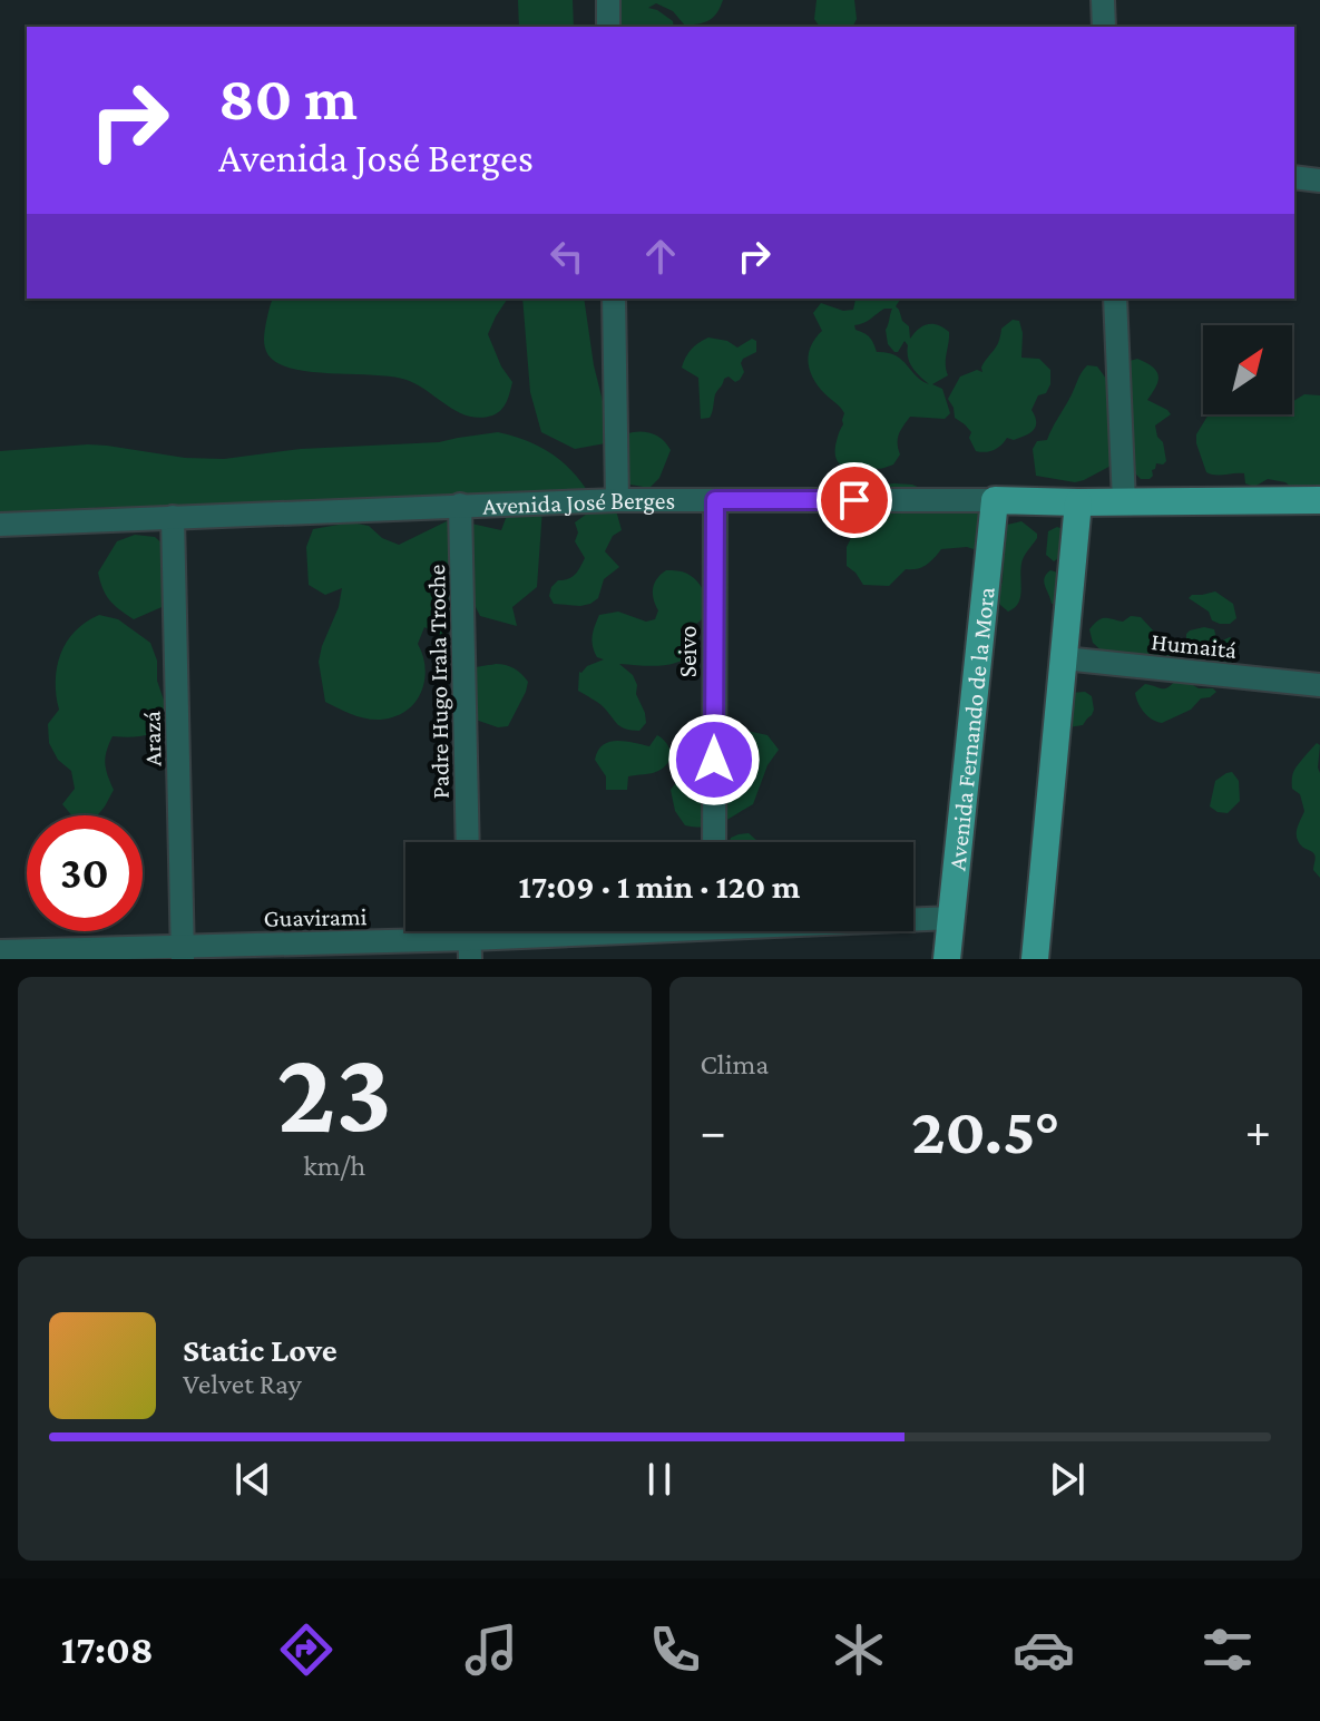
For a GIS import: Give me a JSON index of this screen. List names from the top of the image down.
{
  "streets": {
    "main road": ["Avenida José Berges", "Avenida Fernando de la Mora"],
    "street": [
      "Humaitá",
      "Seivo",
      "Padre Hugo Irala Troche",
      "Arazá",
      "Guavirami"
    ]
  },
  "crossings": [
    ["Avenida José Berges", "Seivo"],
    ["Avenida José Berges", "Padre Hugo Irala Troche"],
    ["Avenida José Berges", "Avenida Fernando de la Mora"],
    ["Avenida José Berges", "Arazá"],
    ["Avenida Fernando de la Mora", "Guavirami"],
    ["Arazá", "Guavirami"]
  ],
  "north": "top right",
  "page": {
    "turn": ["80 m", "Avenida José Berges"],
    "limit": "30",
    "trip": "17:09 · 1 min · 120 m",
    "tile": [
      ["23", "km/h"],
      "Clima"
    ],
    "heat": ["−", "20.5°", "+"],
    "song": ["Static Love", "Velvet Ray"],
    "tabs": "17:08"
  }
}
